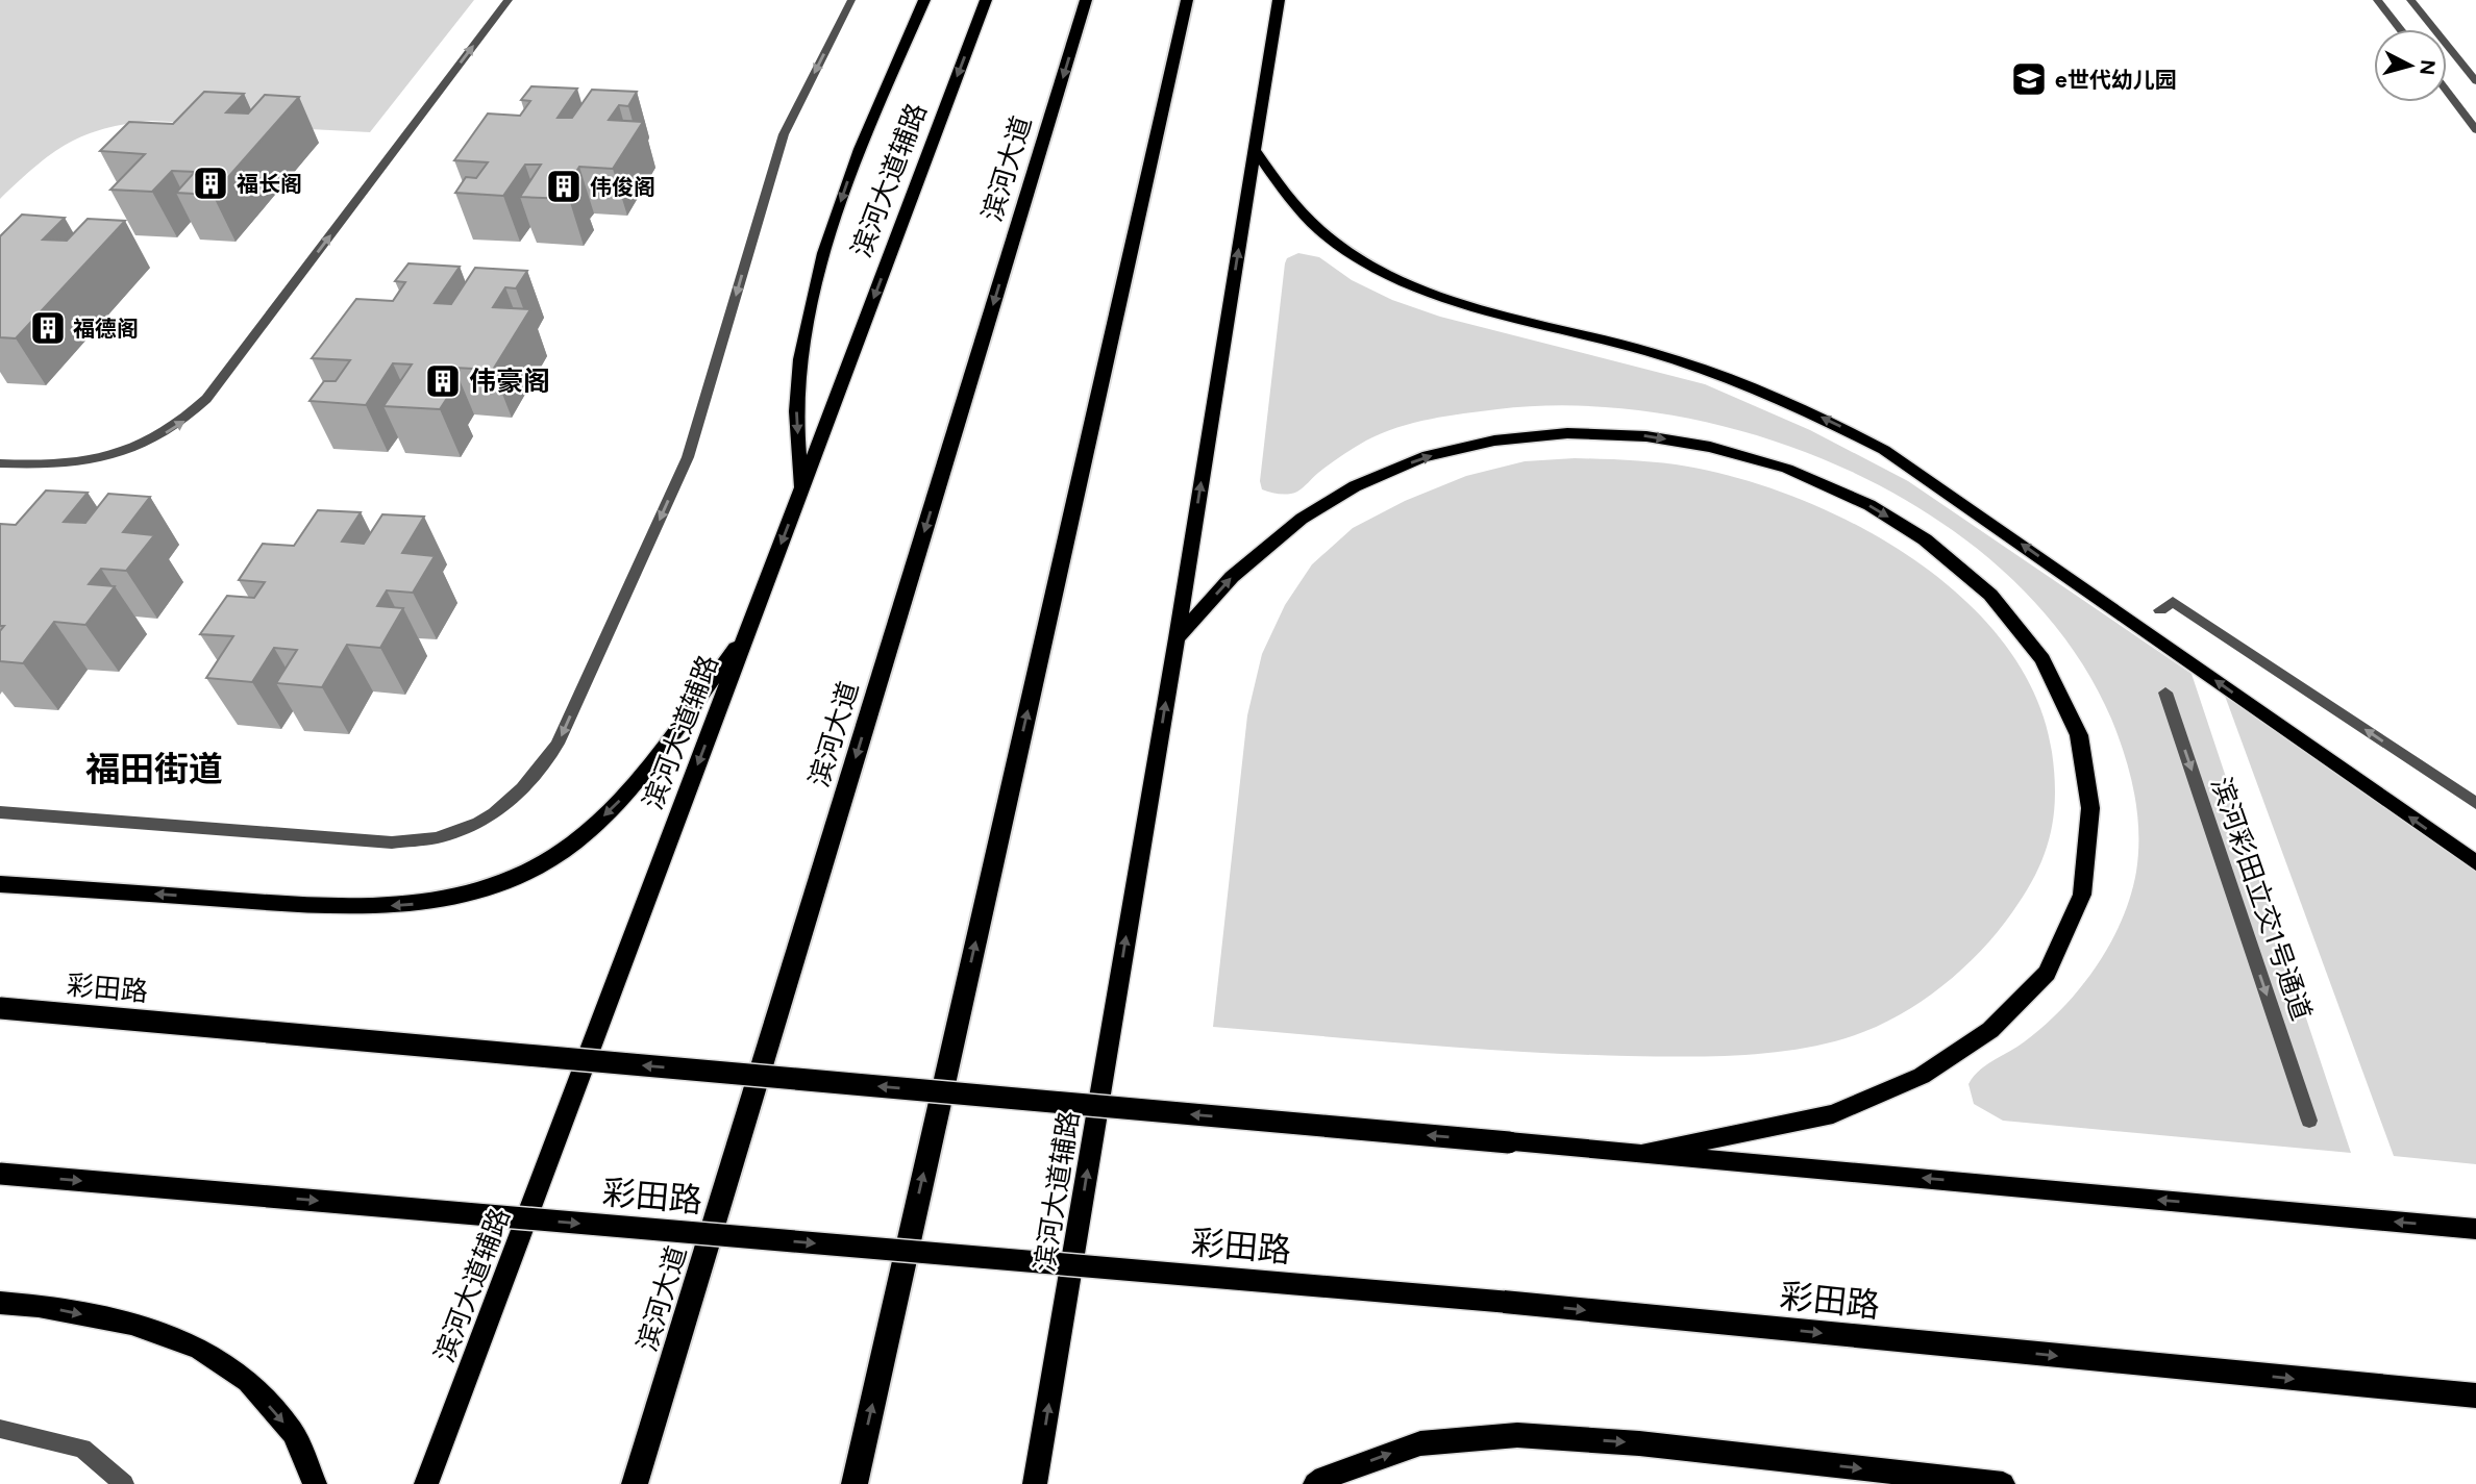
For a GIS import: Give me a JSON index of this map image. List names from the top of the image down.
{
  "streets": {
    "highway": ["滨河大道"],
    "main road": ["滨河大道辅路", "彩田路"],
    "street": ["滨河彩田立交1号通道"]
  },
  "one_way": ["滨河彩田立交1号通道"],
  "districts": ["福田街道"],
  "places": {
    "school or university": ["e世代幼儿园"],
    "building": [
      "福长阁",
      "伟俊阁",
      "福德阁",
      "伟豪阁"
    ]
  },
  "north": "right"
}
